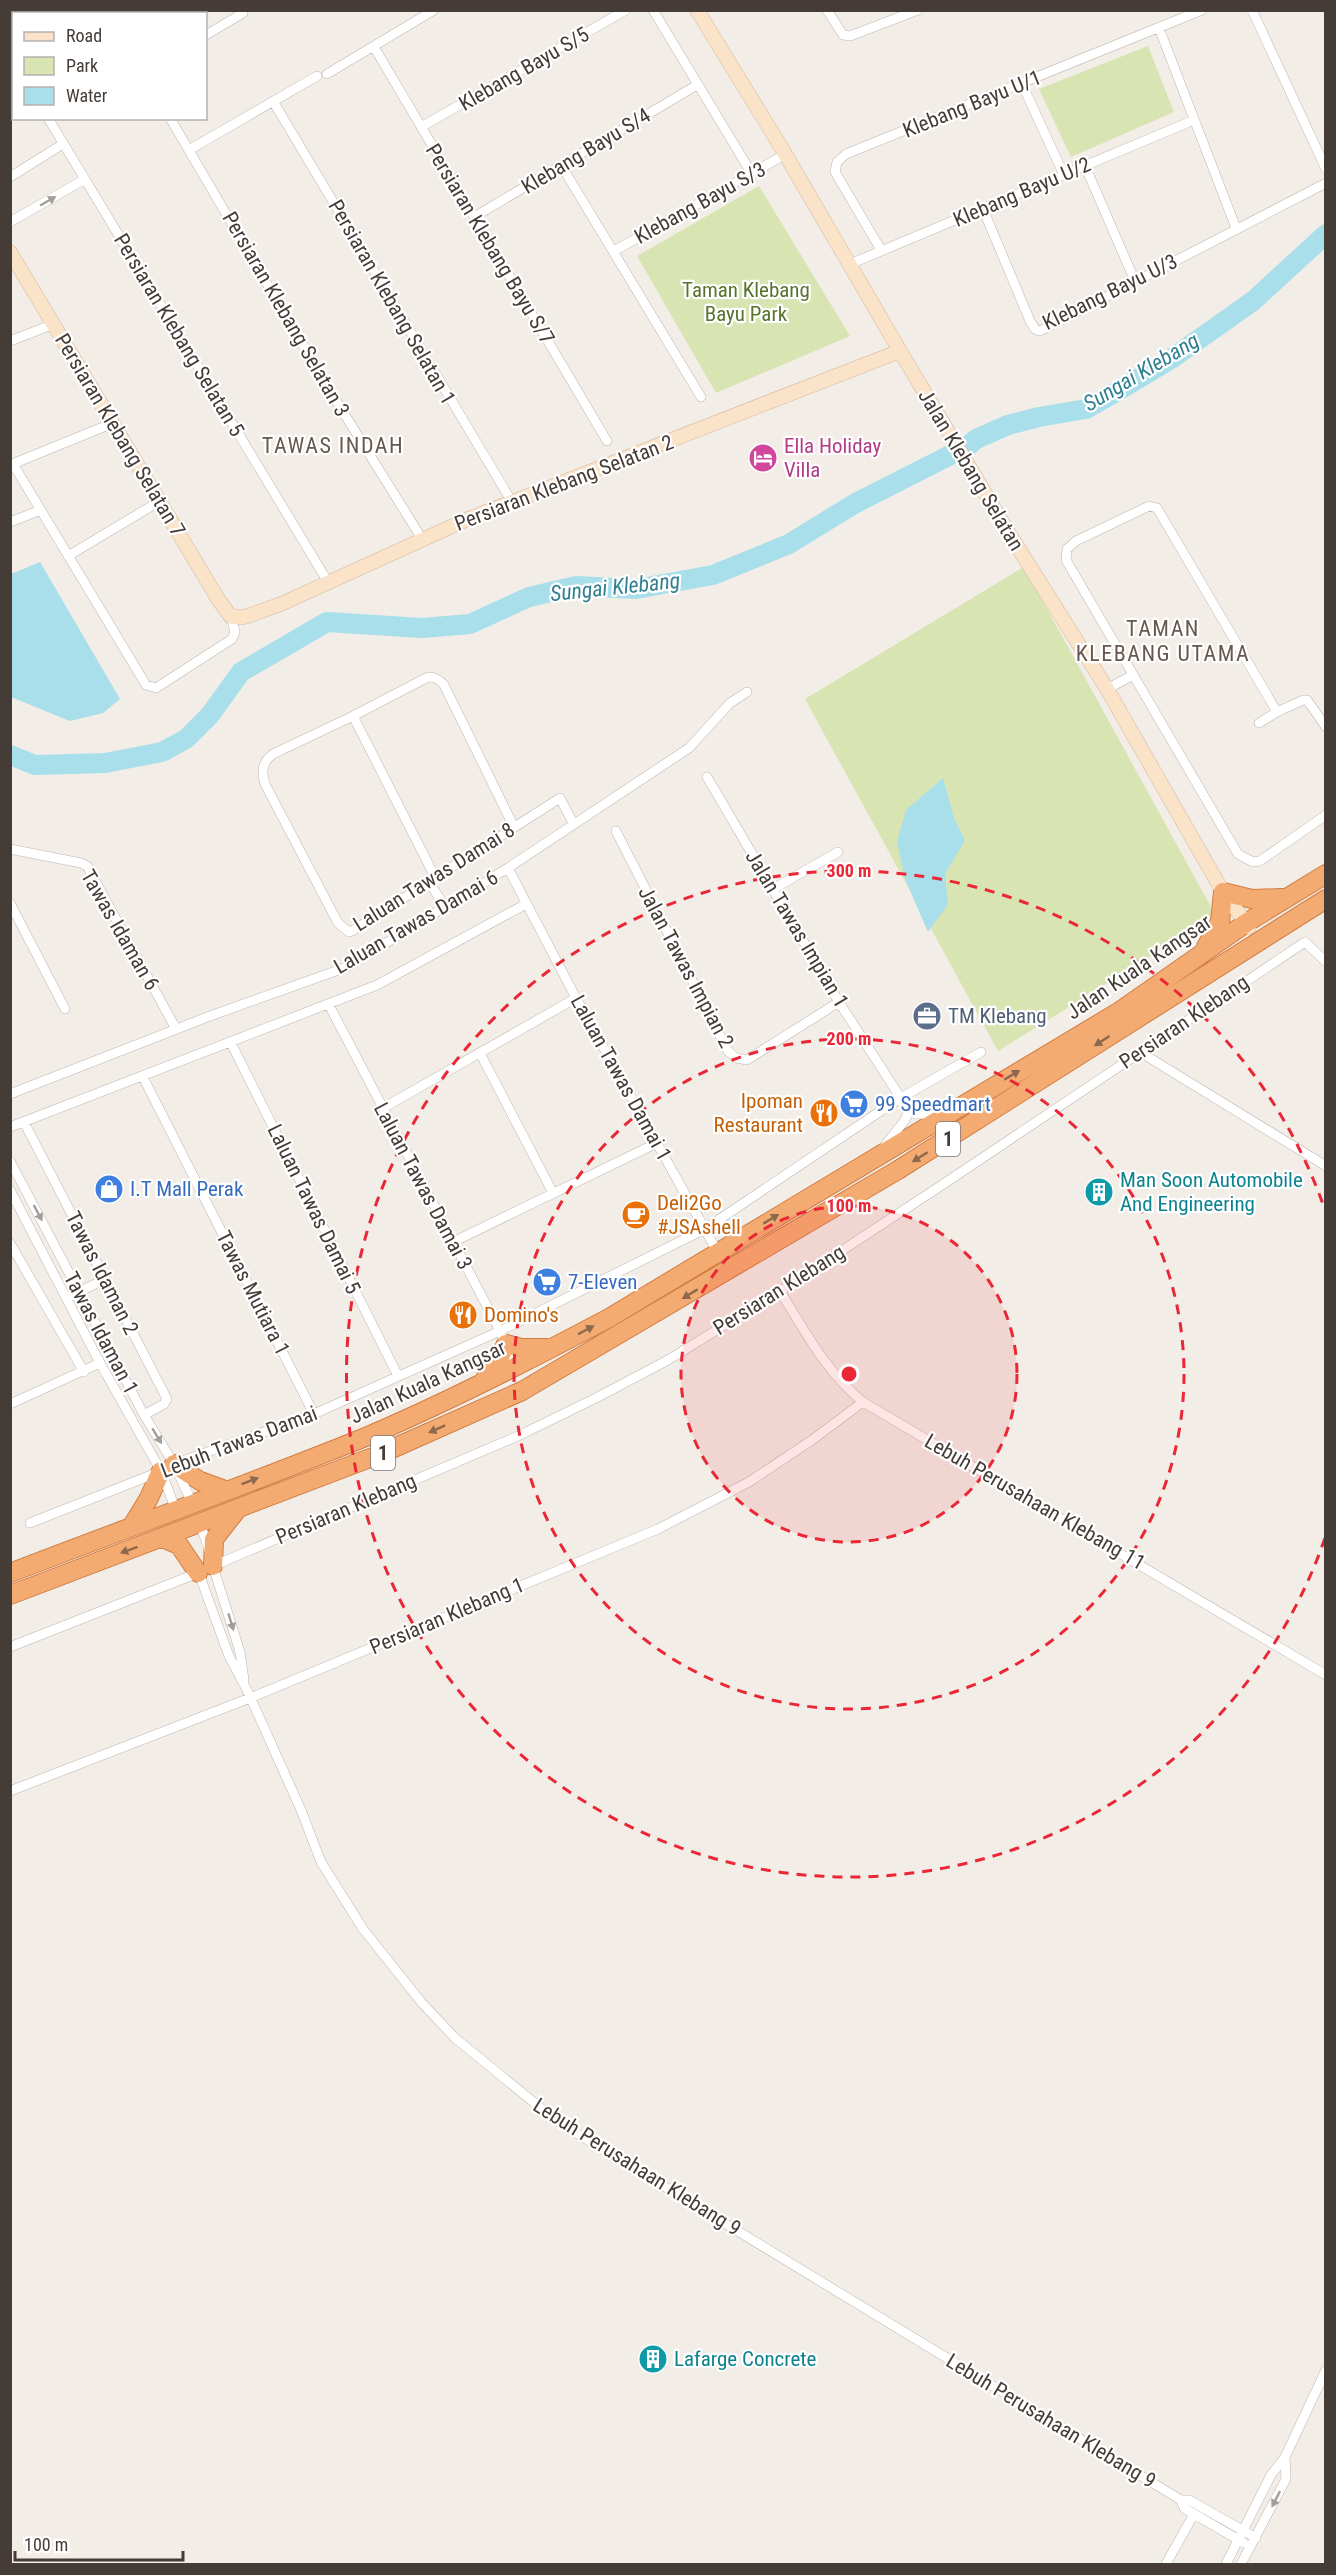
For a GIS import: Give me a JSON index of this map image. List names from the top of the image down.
{
  "streets": {
    "highway": ["Jalan Kuala Kangsar", "1"],
    "street": [
      "Klebang Bayu S/5",
      "Klebang Bayu U/1",
      "Klebang Bayu S/4",
      "Klebang Bayu U/2",
      "Klebang Bayu S/3",
      "Persiaran Klebang Bayu S/7",
      "Klebang Bayu U/3",
      "Persiaran Klebang Selatan 1",
      "Persiaran Klebang Selatan 3",
      "Persiaran Klebang Selatan 5",
      "Persiaran Klebang Selatan 7",
      "Jalan Klebang Selatan",
      "Persiaran Klebang Selatan 2",
      "Laluan Tawas Damai 8",
      "Laluan Tawas Damai 6",
      "Jalan Tawas Impian 1",
      "Tawas Idaman 6",
      "Jalan Tawas Impian 2",
      "Persiaran Klebang",
      "Laluan Tawas Damai 1",
      "Laluan Tawas Damai 3",
      "Laluan Tawas Damai 5",
      "Tawas Idaman 2",
      "Tawas Mutiara 1",
      "Tawas Idaman 1",
      "Lebuh Tawas Damai",
      "Lebuh Perusahaan Klebang 11",
      "Persiaran Klebang 1",
      "Lebuh Perusahaan Klebang 9"
    ]
  },
  "crossings": [
    ["Klebang Bayu S/5", "Persiaran Klebang Bayu S/7"],
    ["Klebang Bayu U/1", "Klebang Bayu U/2"],
    ["Klebang Bayu S/4", "Klebang Bayu S/3"],
    ["Klebang Bayu S/4", "Persiaran Klebang Bayu S/7"],
    ["Klebang Bayu U/2", "Klebang Bayu U/3"],
    ["Klebang Bayu U/2", "Jalan Klebang Selatan"],
    ["Klebang Bayu S/3", "Jalan Klebang Selatan"],
    ["Persiaran Klebang Selatan 1", "Persiaran Klebang Selatan 2"],
    ["Persiaran Klebang Selatan 3", "Persiaran Klebang Selatan 2"],
    ["Persiaran Klebang Selatan 5", "Persiaran Klebang Selatan 2"],
    ["Persiaran Klebang Selatan 7", "Persiaran Klebang Selatan 2"],
    ["Jalan Klebang Selatan", "Persiaran Klebang Selatan 2"],
    ["Jalan Klebang Selatan", "Jalan Kuala Kangsar"],
    ["Laluan Tawas Damai 8", "Laluan Tawas Damai 6"],
    ["Laluan Tawas Damai 6", "Tawas Idaman 6"],
    ["Laluan Tawas Damai 6", "Laluan Tawas Damai 1"],
    ["Laluan Tawas Damai 6", "Laluan Tawas Damai 3"],
    ["Laluan Tawas Damai 6", "Laluan Tawas Damai 5"],
    ["Laluan Tawas Damai 6", "Tawas Idaman 2"],
    ["Laluan Tawas Damai 6", "Tawas Mutiara 1"],
    ["Jalan Tawas Impian 1", "Jalan Tawas Impian 2"],
    ["Jalan Tawas Impian 1", "Lebuh Tawas Damai"],
    ["Jalan Kuala Kangsar", "Laluan Tawas Damai 1"],
    ["Jalan Kuala Kangsar", "Laluan Tawas Damai 3"],
    ["Jalan Kuala Kangsar", "Tawas Idaman 1"],
    ["Jalan Kuala Kangsar", "Lebuh Perusahaan Klebang 9"],
    ["Persiaran Klebang", "Lebuh Perusahaan Klebang 11"],
    ["Persiaran Klebang", "Lebuh Perusahaan Klebang 9"],
    ["Laluan Tawas Damai 1", "Lebuh Tawas Damai"],
    ["Laluan Tawas Damai 3", "Lebuh Tawas Damai"],
    ["Laluan Tawas Damai 5", "Lebuh Tawas Damai"],
    ["Tawas Idaman 2", "Tawas Idaman 1"],
    ["Tawas Mutiara 1", "Lebuh Tawas Damai"],
    ["Tawas Idaman 1", "Lebuh Tawas Damai"],
    ["Lebuh Perusahaan Klebang 11", "Persiaran Klebang 1"],
    ["Persiaran Klebang 1", "Lebuh Perusahaan Klebang 9"]
  ],
  "districts": ["TAWAS INDAH", "TAMAN KLEBANG UTAMA"],
  "water": ["Sungai Klebang"],
  "parks": ["Taman Klebang Bayu Park"],
  "places": {
    "hotel": ["Ella Holiday Villa"],
    "office": ["TM Klebang"],
    "supermarket": ["99 Speedmart", "7-Eleven"],
    "restaurant": ["Ipoman Restaurant", "Domino's"],
    "shop": ["I.T Mall Perak"],
    "building": ["Man Soon Automobile And Engineering", "Lafarge Concrete"],
    "cafe": ["Deli2Go #JSAshell"]
  },
  "legend": ["Road", "Park", "Water"],
  "scale_bar": "100 m",
  "rings": ["300 m", "200 m", "100 m"]
}
